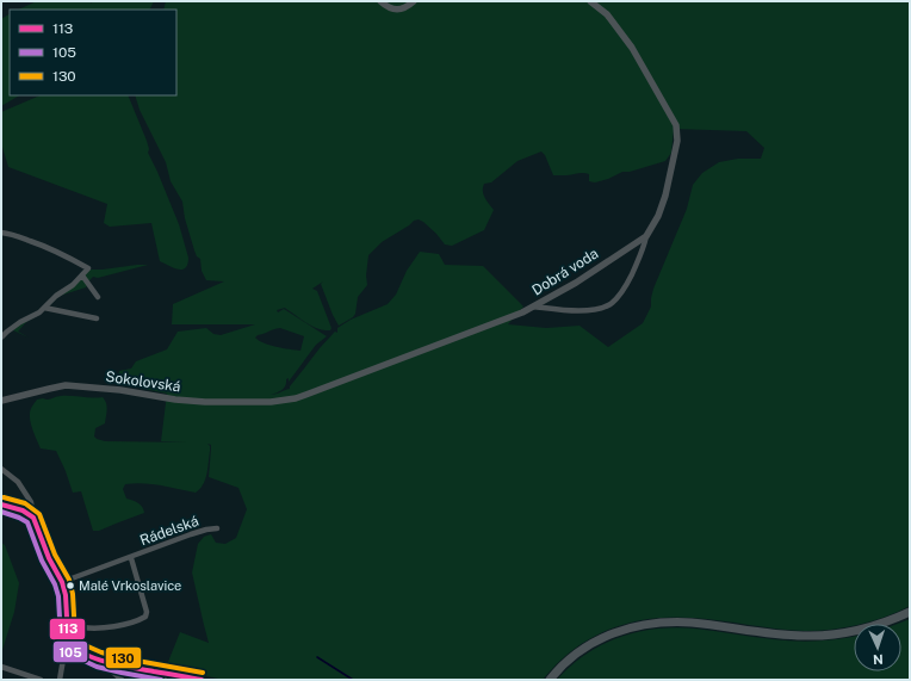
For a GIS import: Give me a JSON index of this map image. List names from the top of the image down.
{
  "streets": {
    "street": ["Dobrá voda", "Sokolovská", "Rádelská"]
  },
  "crossings": [
    ["Dobrá voda", "Sokolovská"]
  ],
  "places": ["Malé Vrkoslavice"],
  "lines": ["transit line 130", "transit line 113", "transit line 105"],
  "legend": ["113", "105", "130"],
  "north": "bottom"
}
